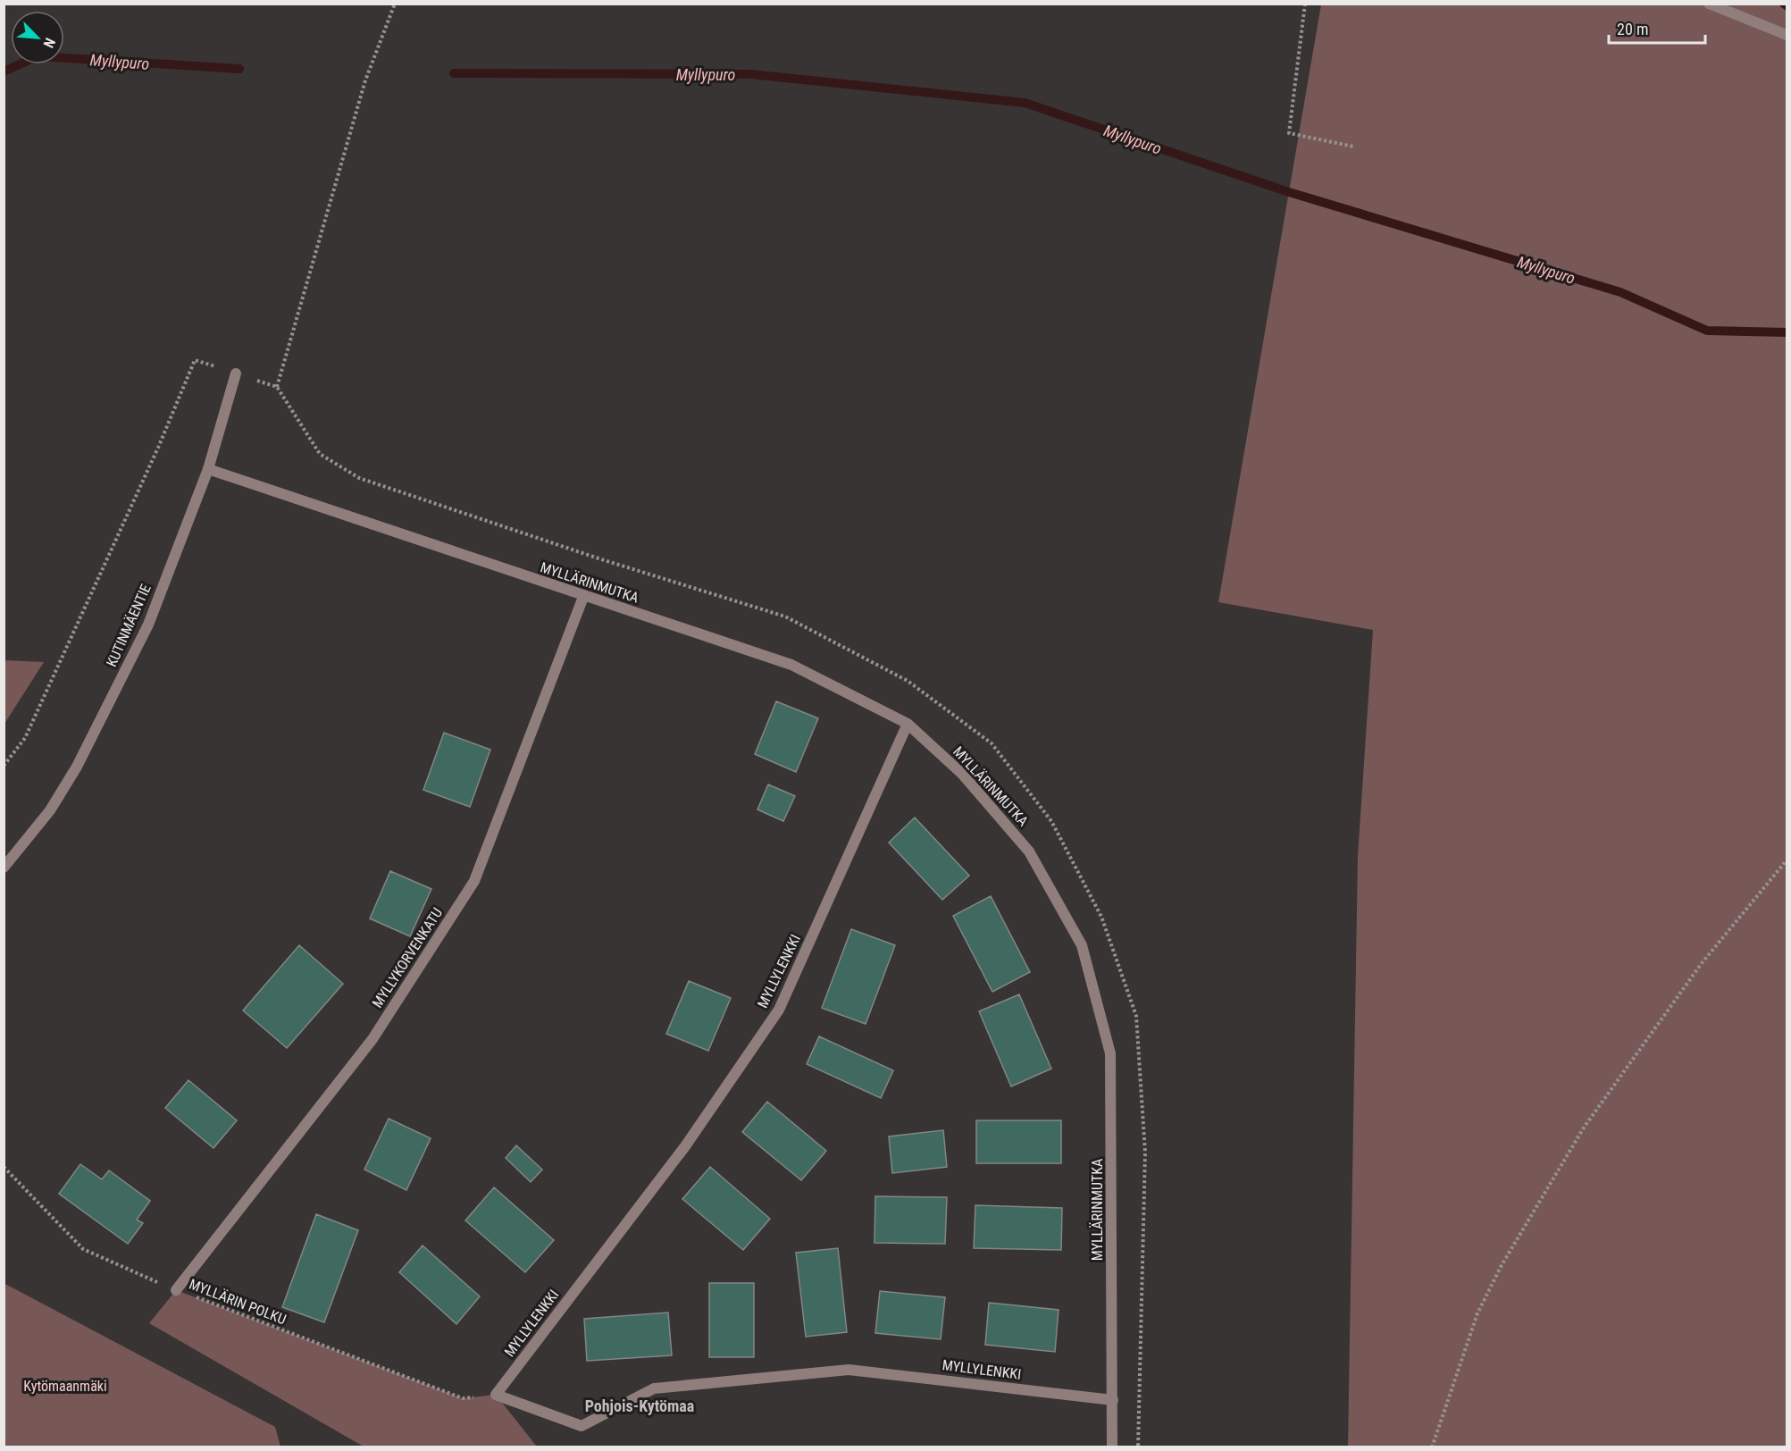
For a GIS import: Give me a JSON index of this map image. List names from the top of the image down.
{
  "streets": {
    "street": [
      "MYLLÄRINMUTKA",
      "KUTINMÄENTIE",
      "MYLLYKORVENKATU",
      "MYLLYLENKKI"
    ],
    "path": ["MYLLÄRIN POLKU"]
  },
  "crossings": [
    ["MYLLÄRINMUTKA", "KUTINMÄENTIE"],
    ["MYLLÄRINMUTKA", "MYLLYKORVENKATU"],
    ["MYLLÄRINMUTKA", "MYLLYLENKKI"],
    ["MYLLYKORVENKATU", "MYLLÄRIN POLKU"],
    ["MYLLYLENKKI", "MYLLÄRIN POLKU"]
  ],
  "districts": ["Pohjois-Kytömaa"],
  "water": ["Myllypuro"],
  "parks": ["Kytömaanmäki"],
  "scale_bar": "20 m",
  "north": "bottom right"
}
